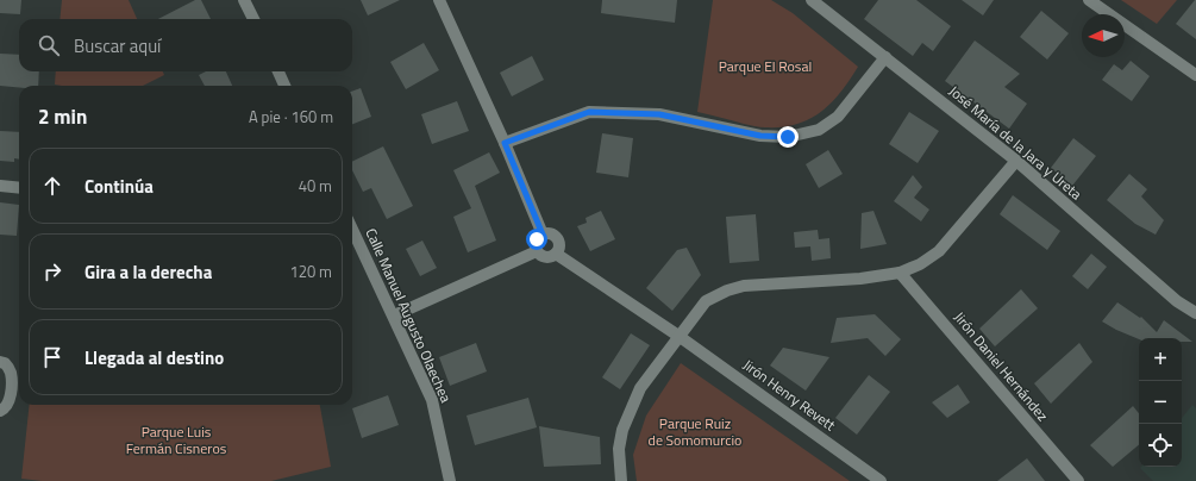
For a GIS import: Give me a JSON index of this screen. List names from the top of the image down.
{
  "streets": {
    "street": [
      "José María de la Jara y Ureta",
      "Calle Manuel Augusto Olaechea",
      "Jirón Daniel Hernández",
      "Jirón Henry Revett"
    ]
  },
  "parks": ["Parque El Rosal", "Parque Ruiz de Somomurcio", "Parque Luis Fermán Cisneros"],
  "north": "left",
  "page": {
    "search": "Buscar aquí",
    "heading": ["2 min", "A pie · 160 m"],
    "list": [
      ["Continúa", "40 m"],
      ["Gira a la derecha", "120 m"],
      "Llegada al destino"
    ],
    "map_buttons": ["+", "−"]
  }
}
